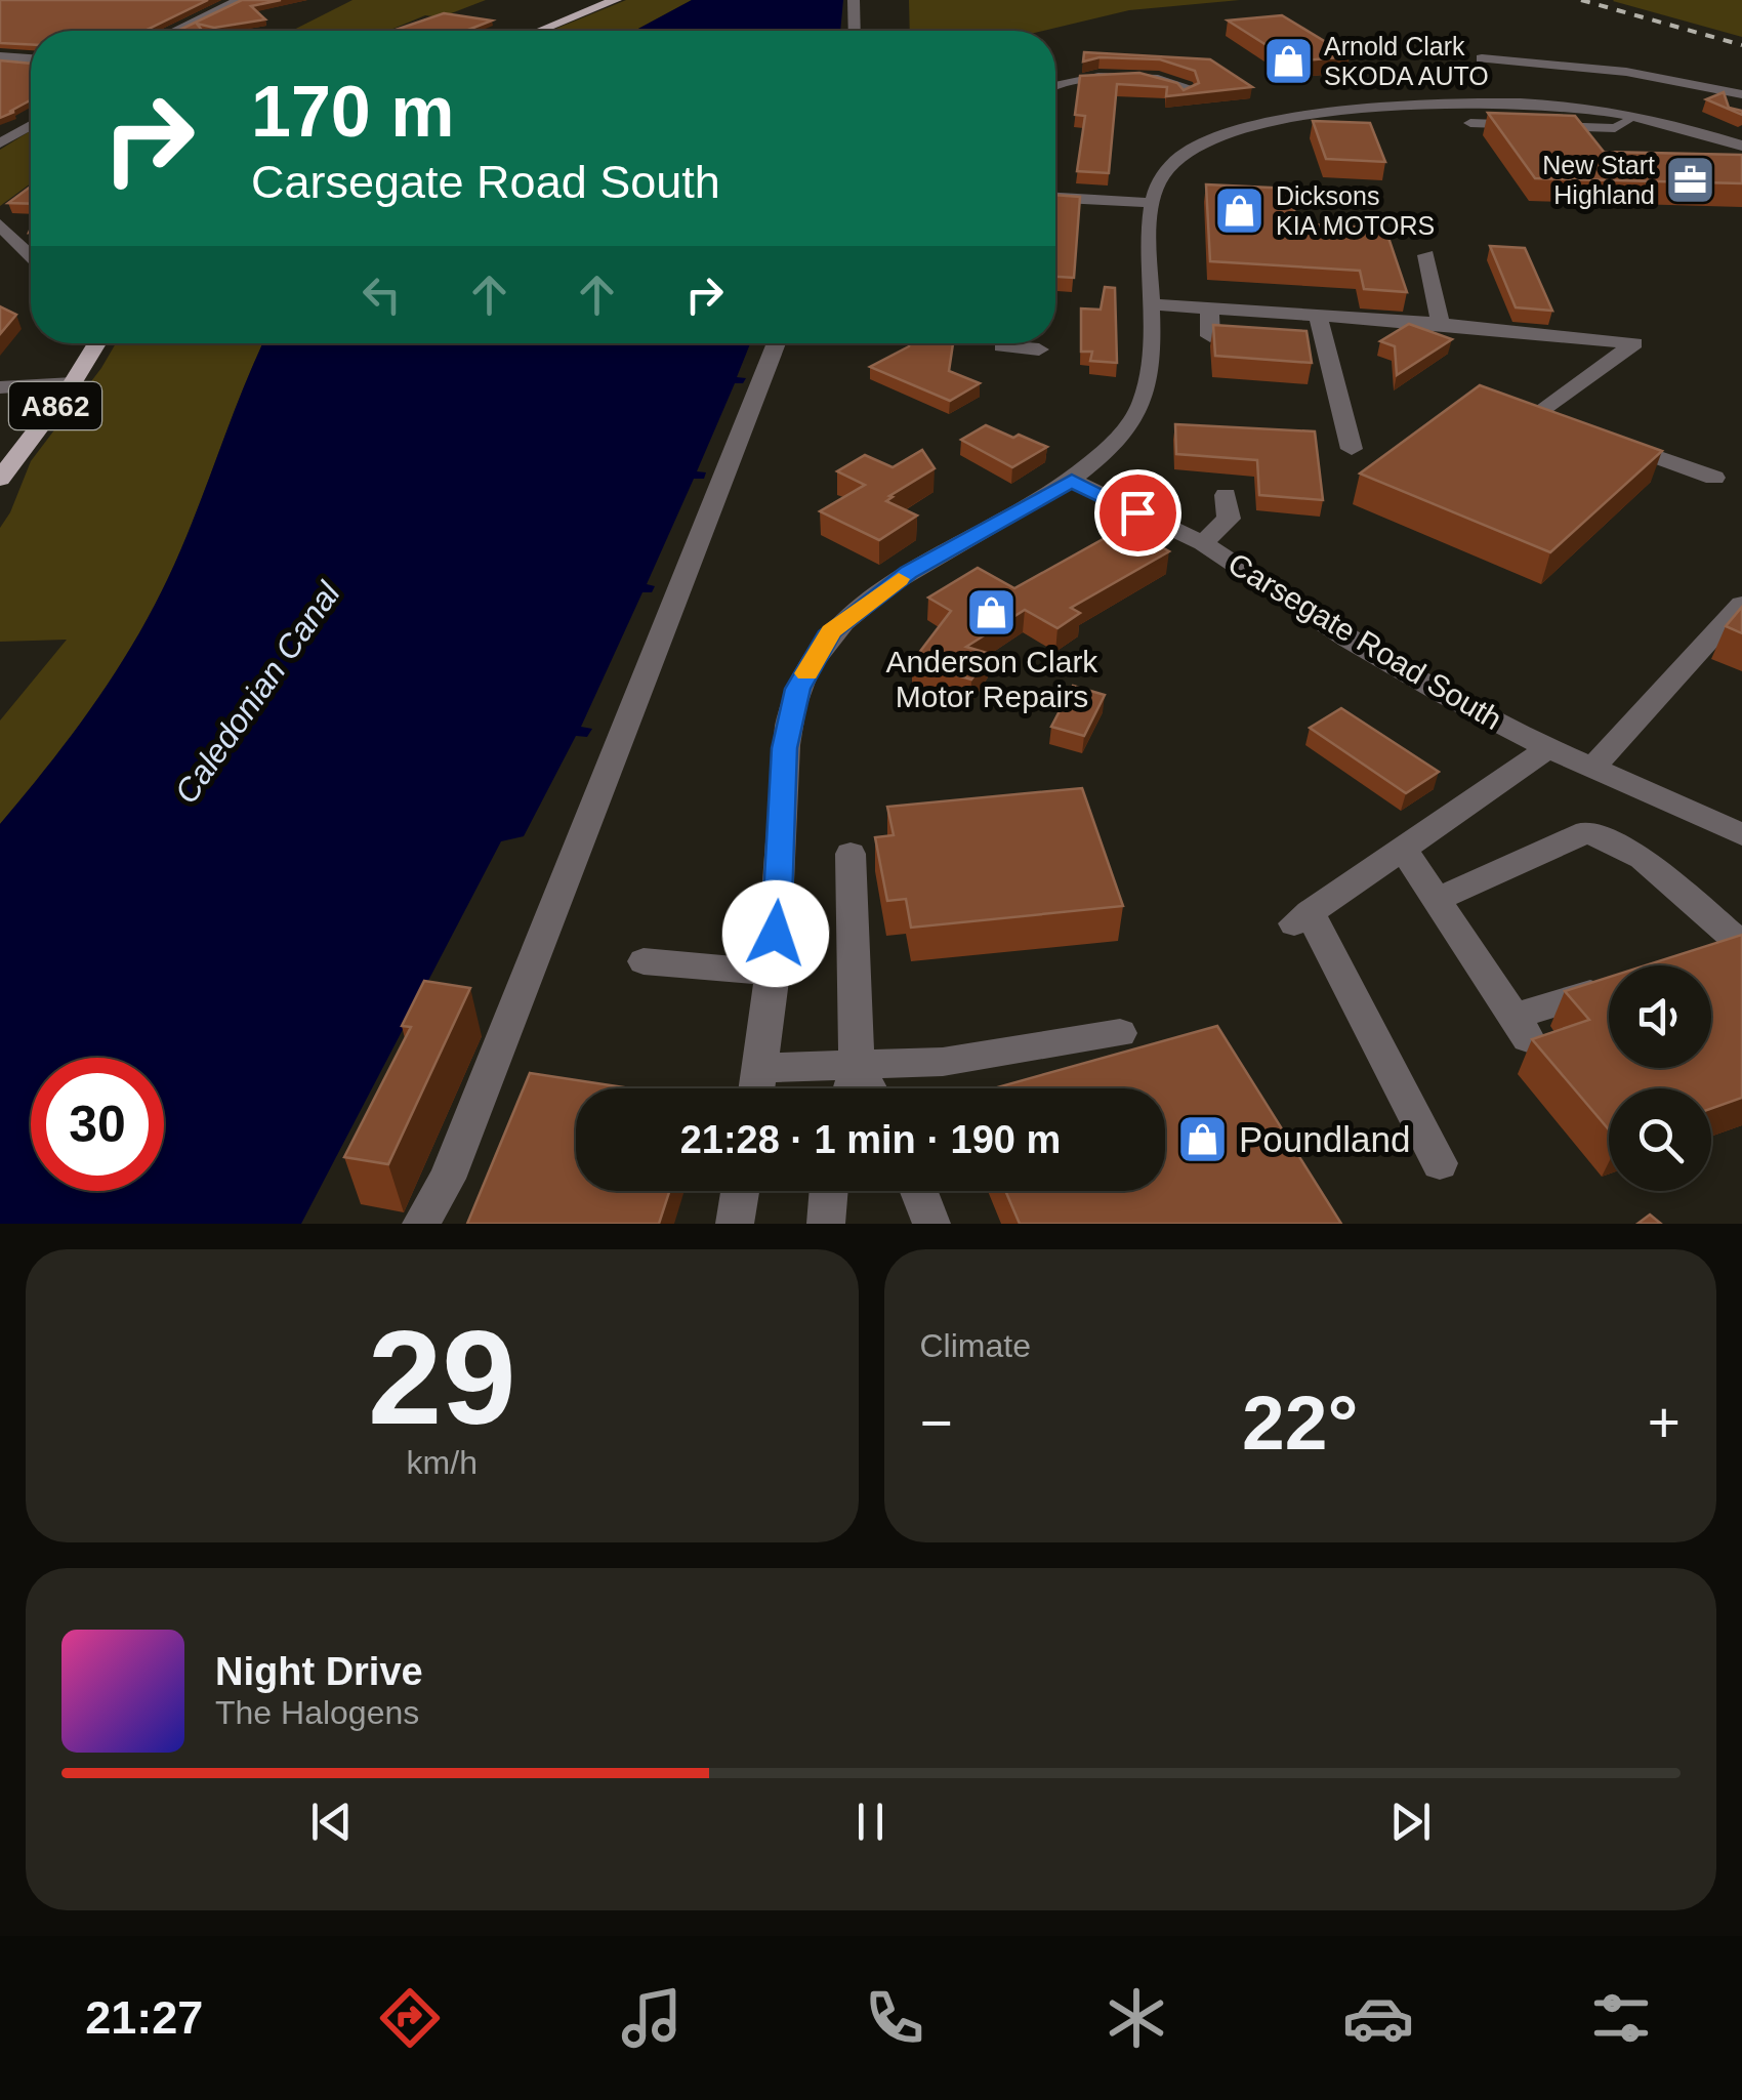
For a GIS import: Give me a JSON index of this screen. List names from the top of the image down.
{
  "streets": {
    "main road": ["A862"],
    "street": ["Carsegate Road South"]
  },
  "water": ["Caledonian Canal"],
  "places": {
    "shop": [
      "Arnold Clark SKODA AUTO",
      "Dicksons KIA MOTORS",
      "Anderson Clark Motor Repairs",
      "Poundland"
    ],
    "office": ["New Start Highland"]
  },
  "page": {
    "turn": ["170 m", "Carsegate Road South"],
    "limit": "30",
    "trip": "21:28 · 1 min · 190 m",
    "tile": [
      ["29", "km/h"],
      "Climate"
    ],
    "heat": ["−", "22°", "+"],
    "song": ["Night Drive", "The Halogens"],
    "tabs": "21:27"
  }
}
